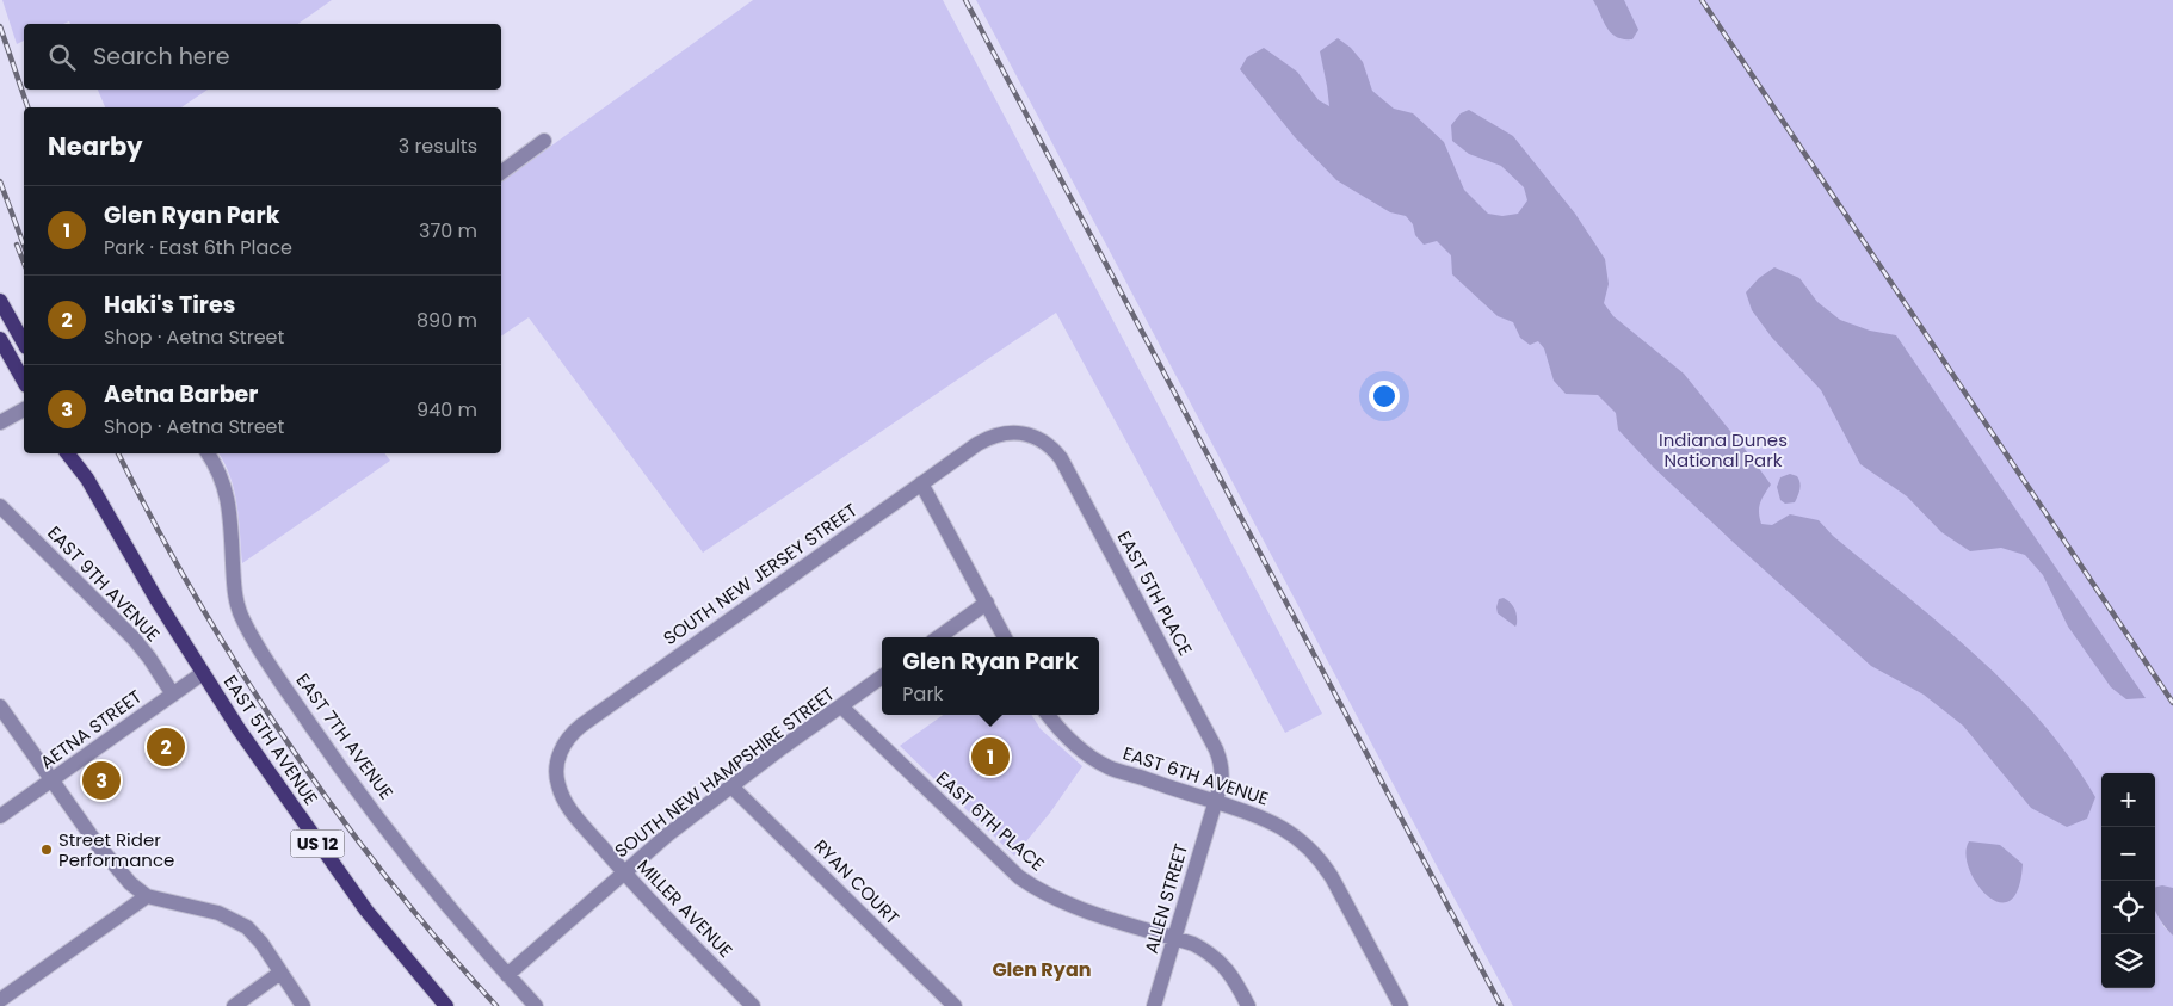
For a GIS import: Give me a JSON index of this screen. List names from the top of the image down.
{
  "streets": {
    "main road": ["EAST 5TH AVENUE", "US 12"],
    "street": [
      "SOUTH NEW JERSEY STREET",
      "EAST 9TH AVENUE",
      "EAST 5TH PLACE",
      "AETNA STREET",
      "EAST 7TH AVENUE",
      "SOUTH NEW HAMPSHIRE STREET",
      "EAST 6TH AVENUE",
      "EAST 6TH PLACE",
      "RYAN COURT",
      "ALLEN STREET",
      "MILLER AVENUE"
    ]
  },
  "crossings": [
    ["SOUTH NEW JERSEY STREET", "EAST 5TH PLACE"],
    ["SOUTH NEW JERSEY STREET", "MILLER AVENUE"],
    ["EAST 9TH AVENUE", "AETNA STREET"],
    ["EAST 5TH PLACE", "EAST 6TH AVENUE"],
    ["EAST 5TH PLACE", "ALLEN STREET"],
    ["AETNA STREET", "EAST 5TH AVENUE"],
    ["EAST 7TH AVENUE", "SOUTH NEW HAMPSHIRE STREET"],
    ["SOUTH NEW HAMPSHIRE STREET", "EAST 6TH PLACE"],
    ["SOUTH NEW HAMPSHIRE STREET", "RYAN COURT"],
    ["SOUTH NEW HAMPSHIRE STREET", "MILLER AVENUE"],
    ["EAST 6TH AVENUE", "ALLEN STREET"],
    ["EAST 6TH PLACE", "ALLEN STREET"]
  ],
  "districts": ["Glen Ryan"],
  "parks": ["Indiana Dunes National Park"],
  "places": ["Street Rider Performance"],
  "page": {
    "search": "Search here",
    "heading": ["Nearby", "3 results"],
    "list": [
      {
        "mark": "1",
        "name": "Glen Ryan Park",
        "note": "Park · East 6th Place",
        "value": "370 m"
      },
      {
        "mark": "2",
        "name": "Haki's Tires",
        "note": "Shop · Aetna Street",
        "value": "890 m"
      },
      {
        "mark": "3",
        "name": "Aetna Barber",
        "note": "Shop · Aetna Street",
        "value": "940 m"
      }
    ],
    "popup": ["Glen Ryan Park", "Park"],
    "pins": ["2", "1", "3"],
    "map_buttons": ["+", "−"]
  }
}
